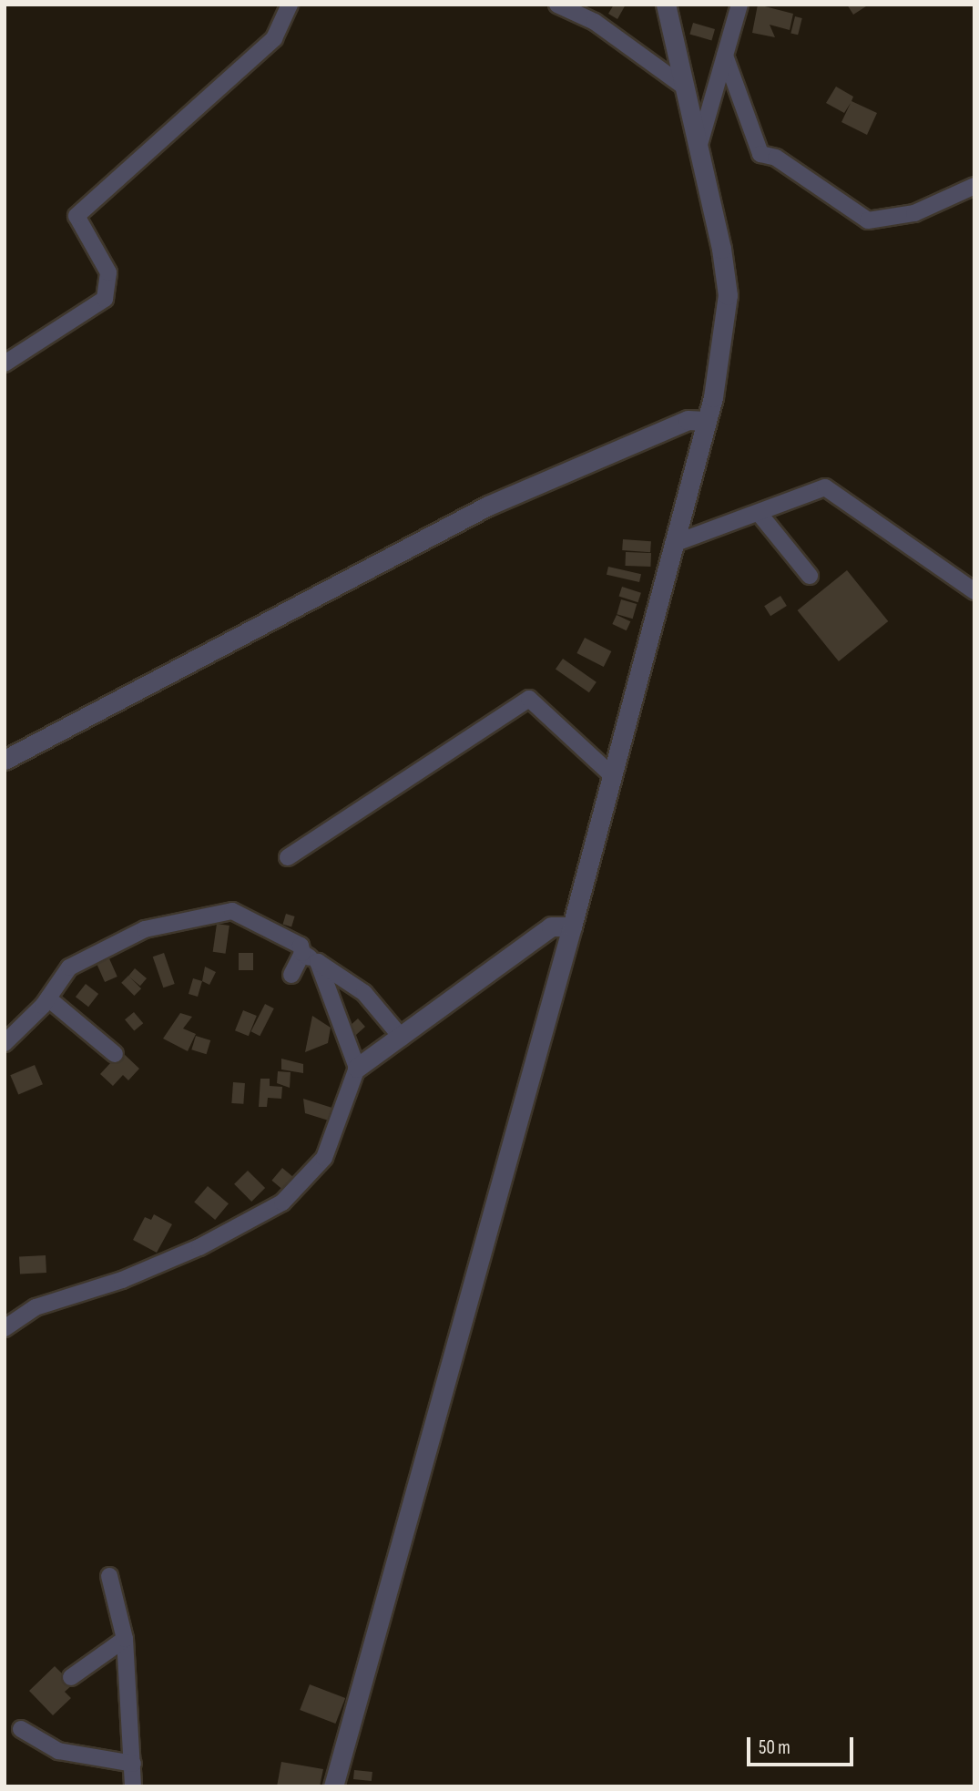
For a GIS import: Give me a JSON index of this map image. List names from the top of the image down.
{
  "scale_bar": "50 m"
}
